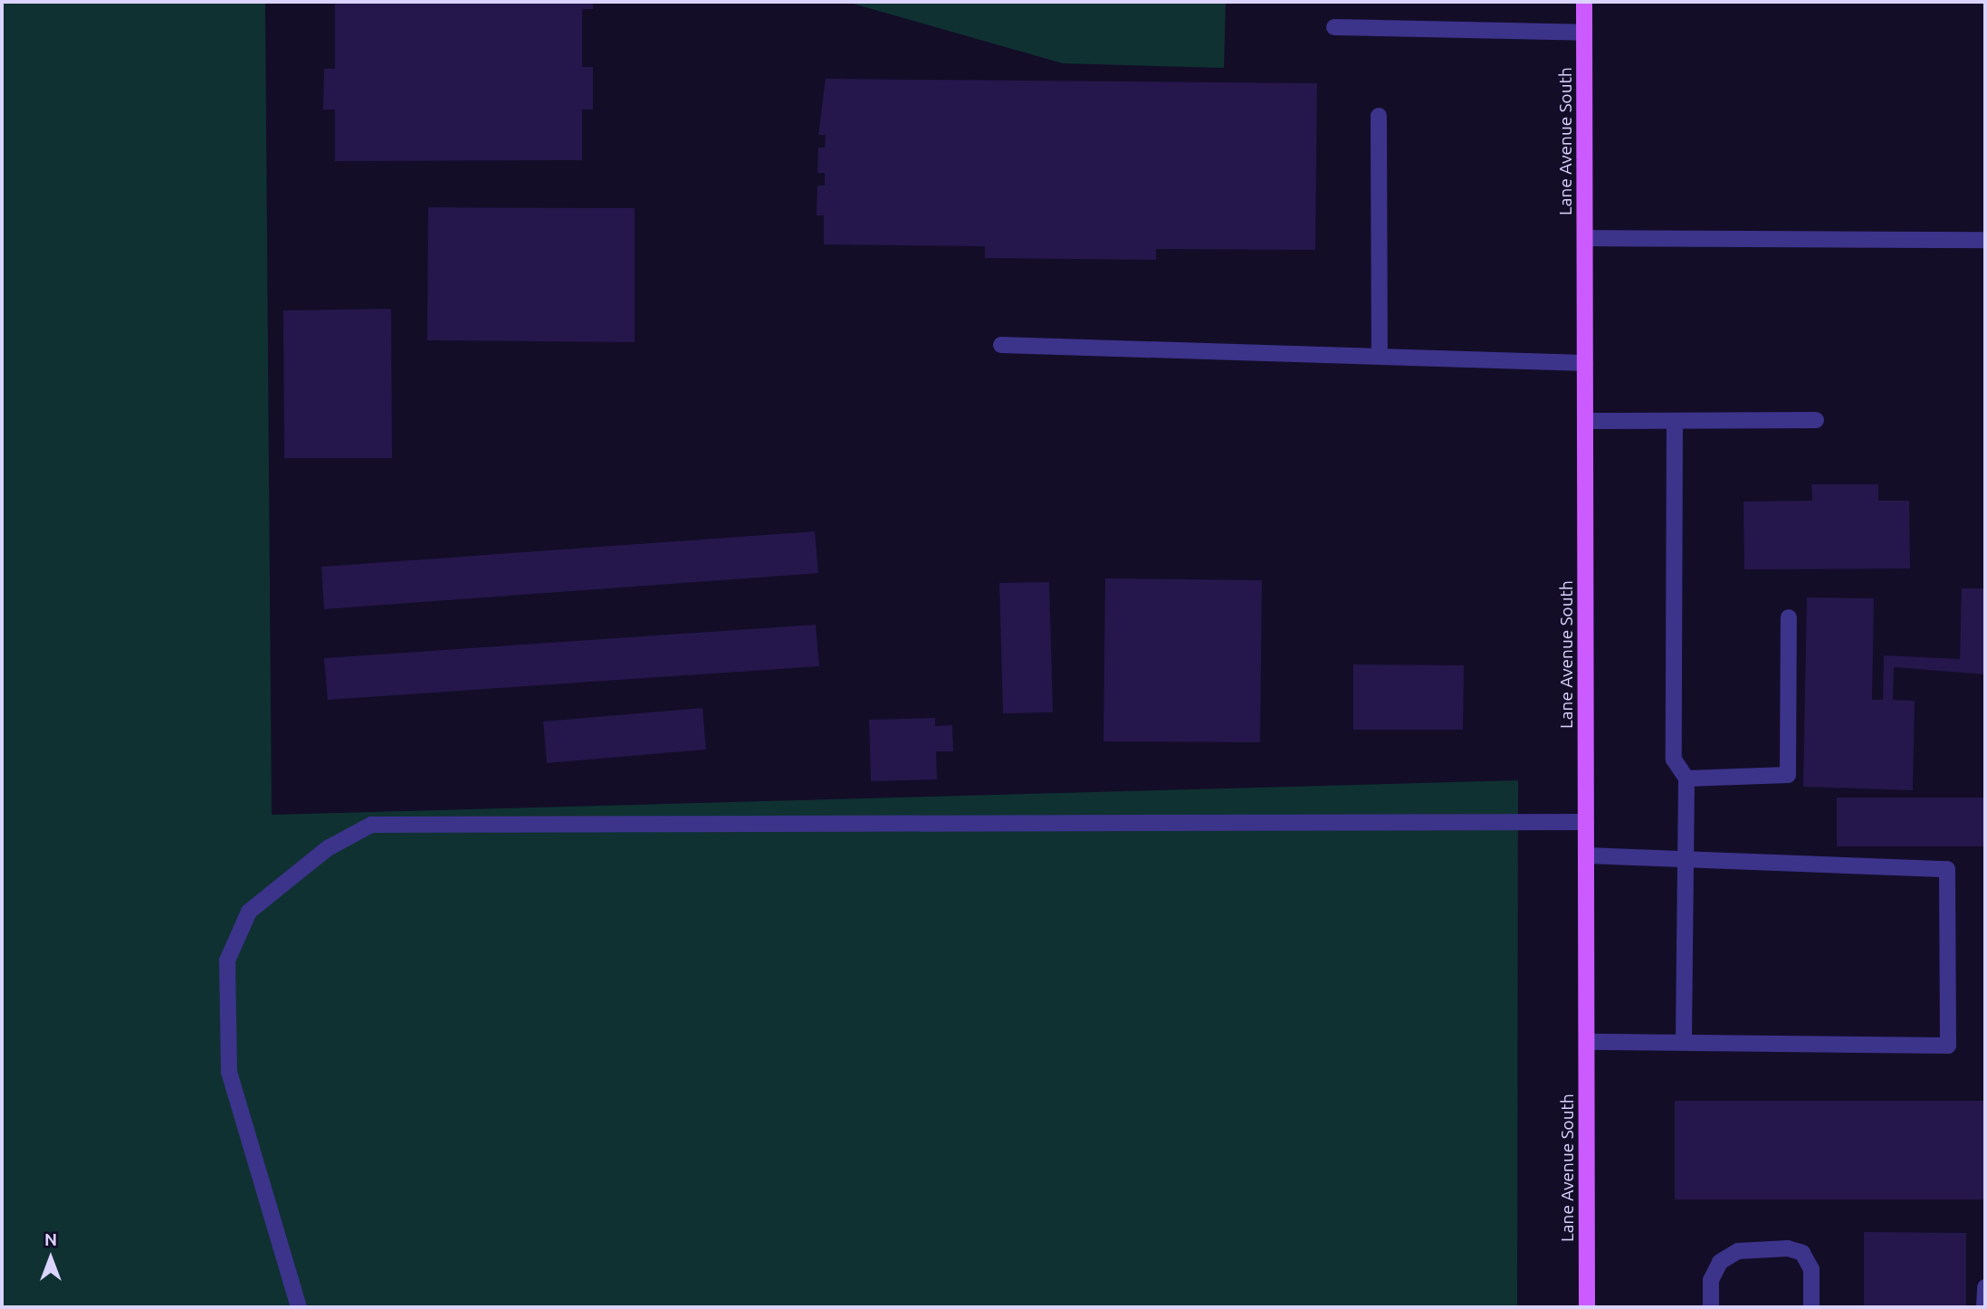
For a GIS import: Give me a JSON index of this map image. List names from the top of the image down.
{
  "streets": {
    "main road": ["Lane Avenue South"]
  },
  "north": "top"
}
